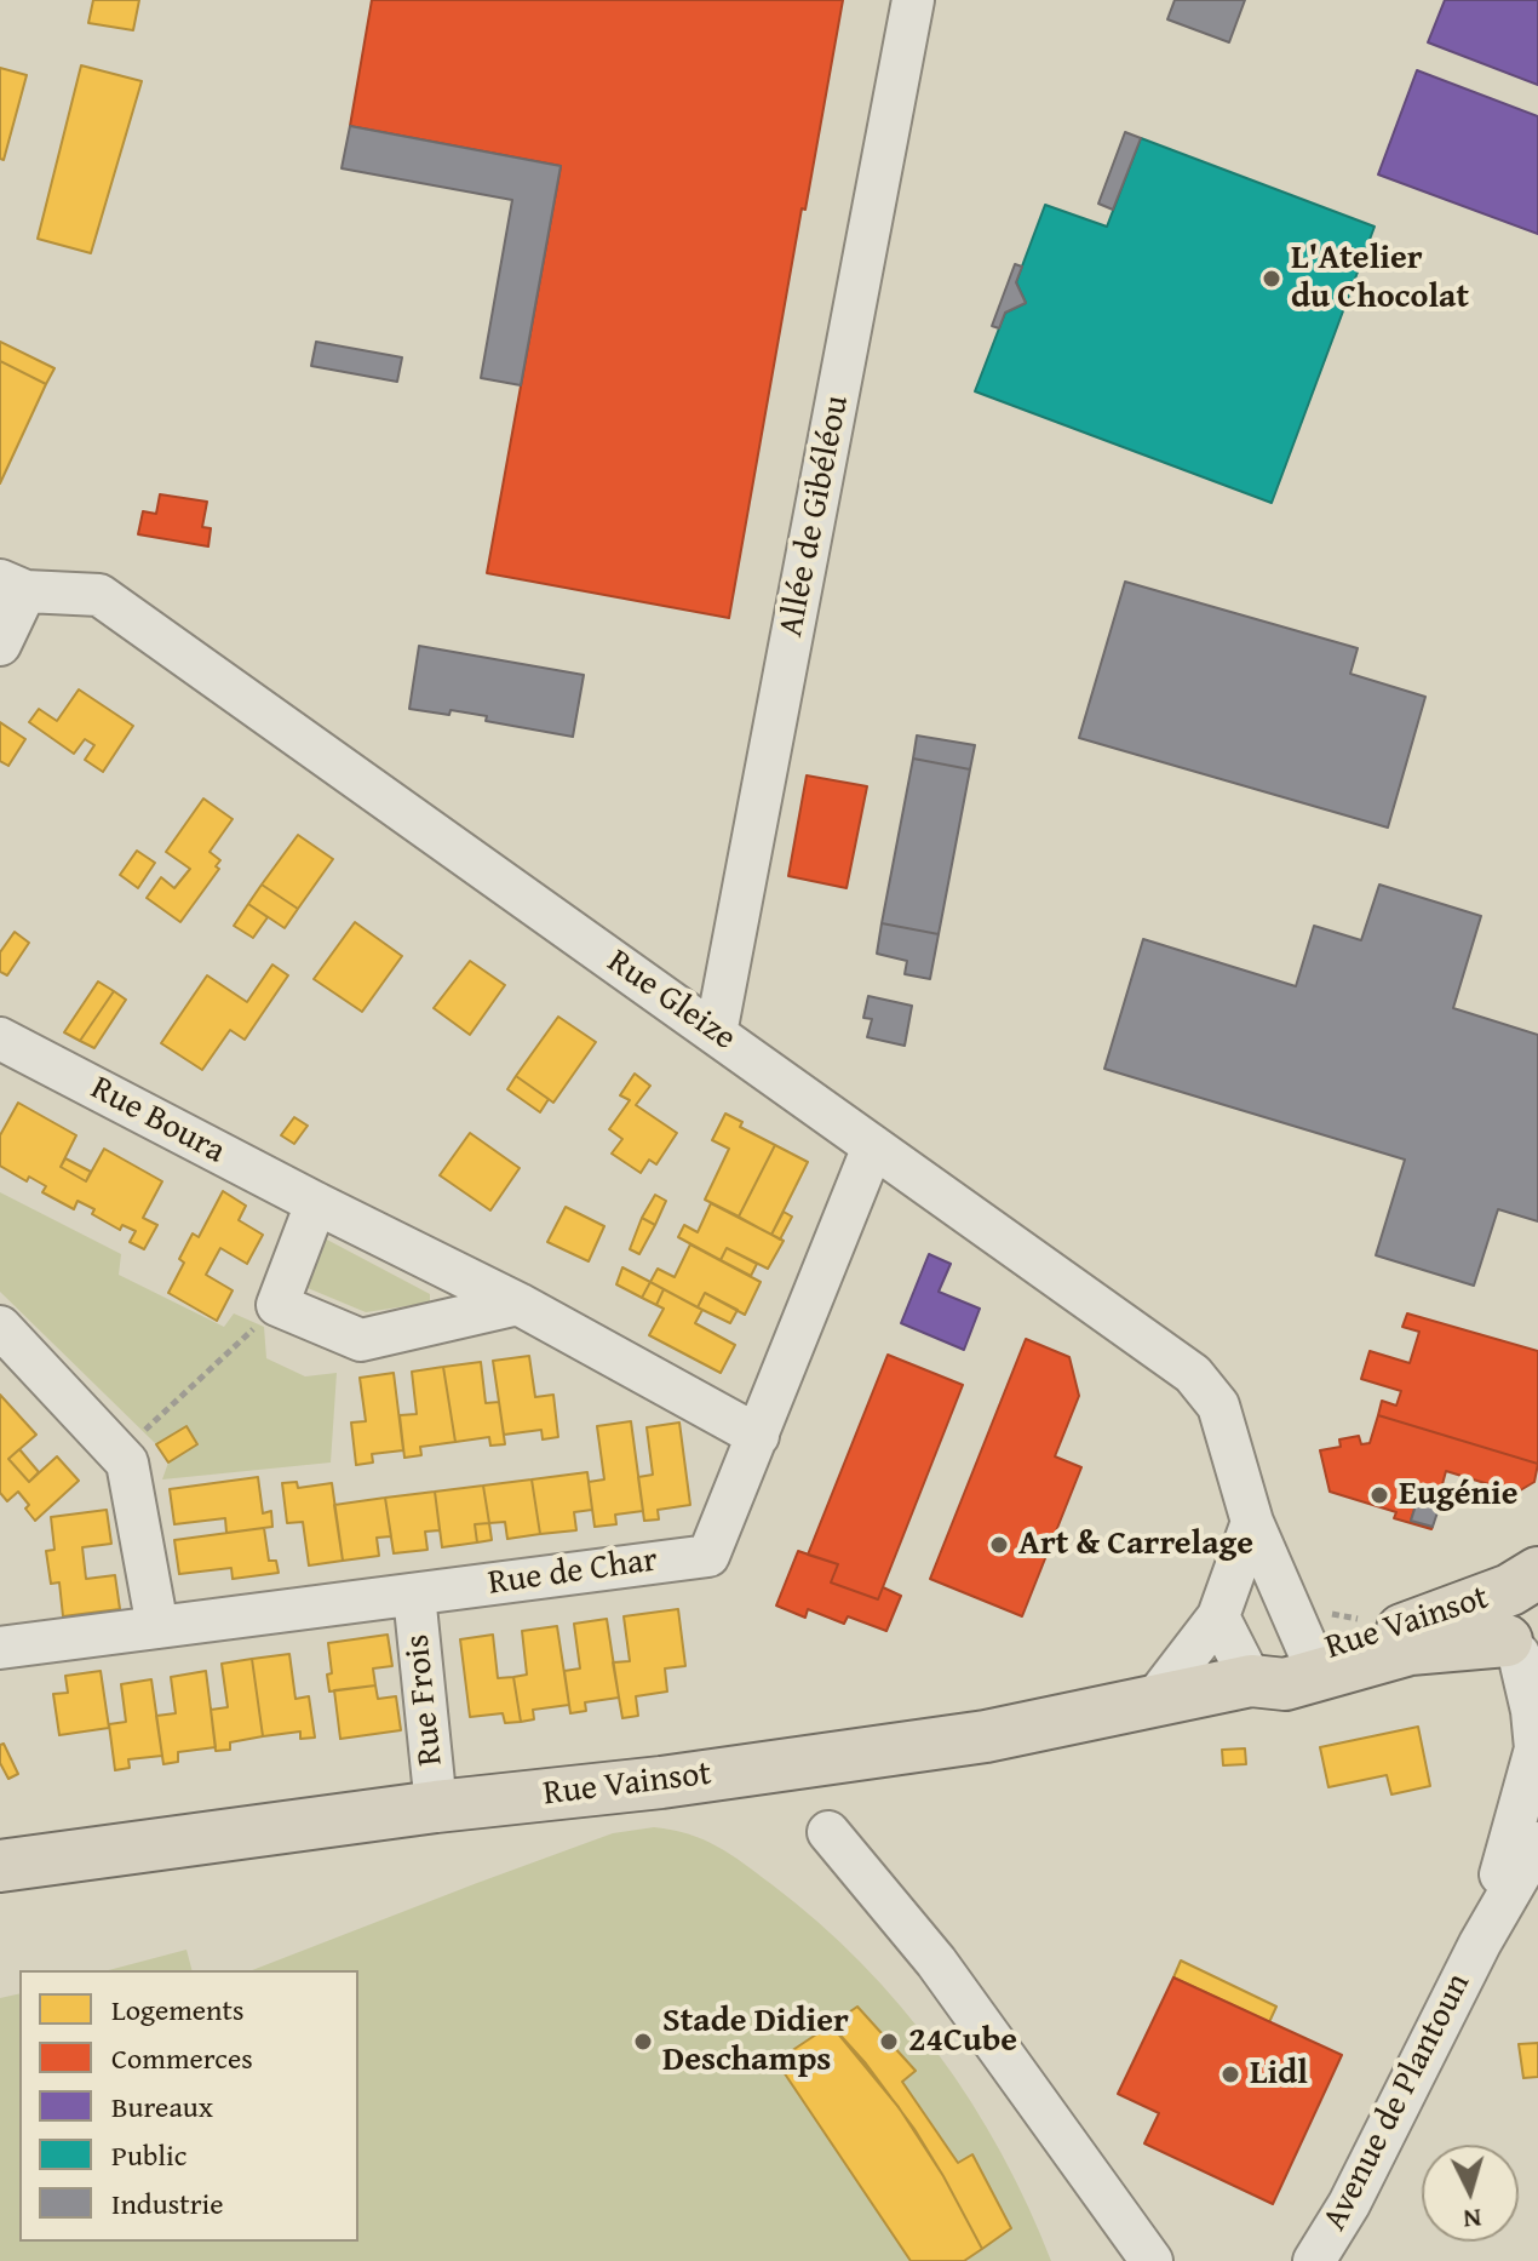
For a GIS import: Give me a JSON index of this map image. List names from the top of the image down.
{
  "streets": {
    "main road": ["Rue Vainsot"],
    "street": [
      "Allée de Gibéléou",
      "Rue Gleize",
      "Rue Boura",
      "Rue de Char",
      "Rue Frois",
      "Avenue de Plantoun"
    ]
  },
  "crossings": [
    ["Allée de Gibéléou", "Rue Gleize"],
    ["Rue Gleize", "Rue de Char"],
    ["Rue Gleize", "Rue Vainsot"],
    ["Rue Boura", "Rue de Char"],
    ["Rue de Char", "Rue Frois"],
    ["Rue Vainsot", "Rue Frois"],
    ["Rue Vainsot", "Avenue de Plantoun"]
  ],
  "places": [
    "L'Atelier du Chocolat",
    "Eugénie",
    "Art & Carrelage",
    "Stade Didier Deschamps",
    "24Cube",
    "Lidl"
  ],
  "legend": [
    "Logements",
    "Commerces",
    "Bureaux",
    "Public",
    "Industrie"
  ],
  "north": "bottom"
}
